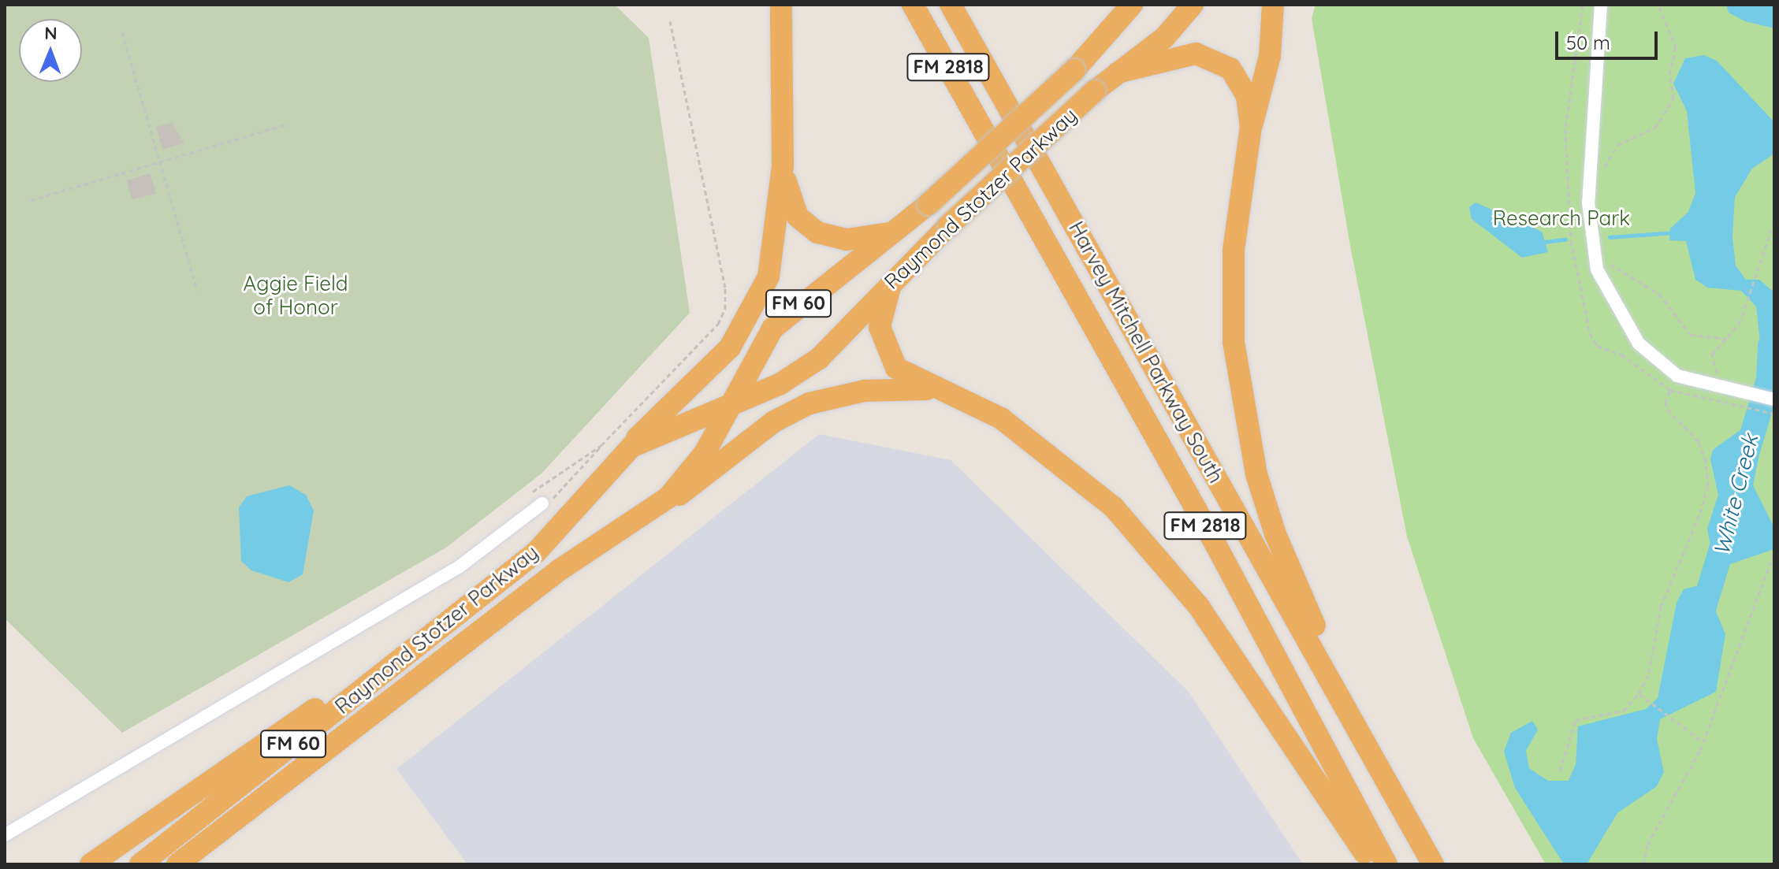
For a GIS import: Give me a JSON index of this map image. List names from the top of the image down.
{
  "streets": {
    "highway": [
      "FM 2818",
      "Raymond Stotzer Parkway",
      "FM 60",
      "Harvey Mitchell Parkway South"
    ]
  },
  "water": ["White Creek"],
  "parks": ["Research Park", "Aggie Field of Honor"],
  "scale_bar": "50 m",
  "north": "top"
}
